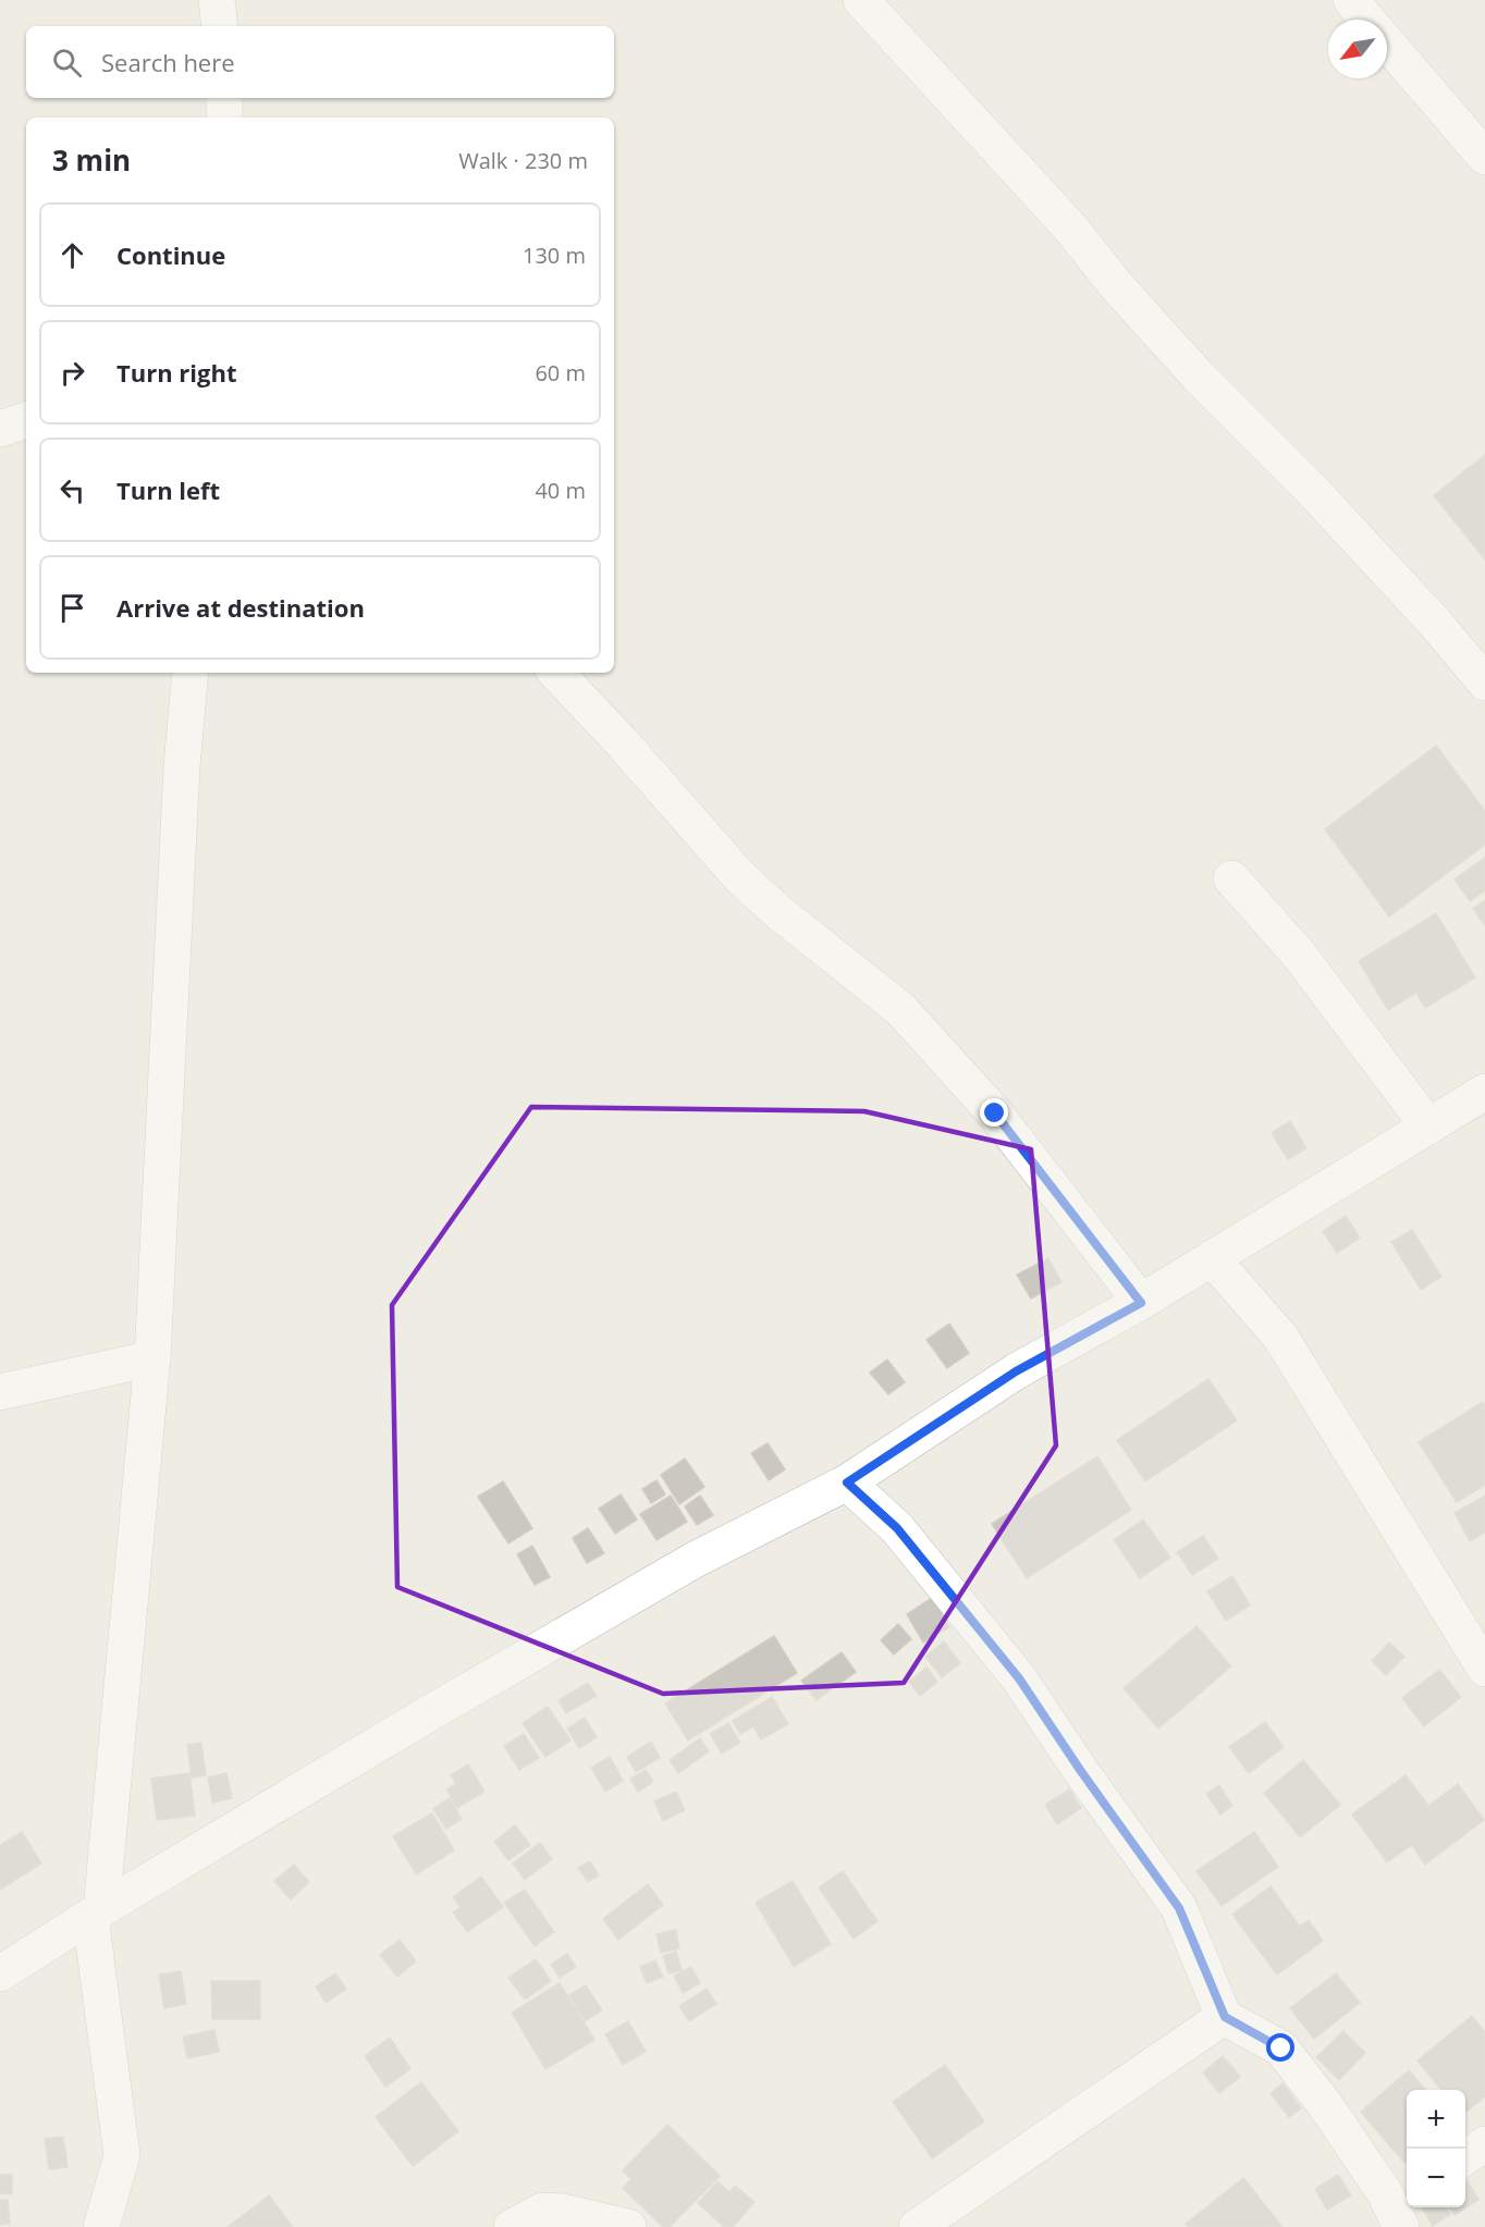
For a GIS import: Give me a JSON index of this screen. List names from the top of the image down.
{
  "north": "bottom left",
  "page": {
    "search": "Search here",
    "heading": ["3 min", "Walk · 230 m"],
    "list": [
      ["Continue", "130 m"],
      ["Turn right", "60 m"],
      ["Turn left", "40 m"],
      "Arrive at destination"
    ],
    "map_buttons": ["+", "−"]
  }
}
